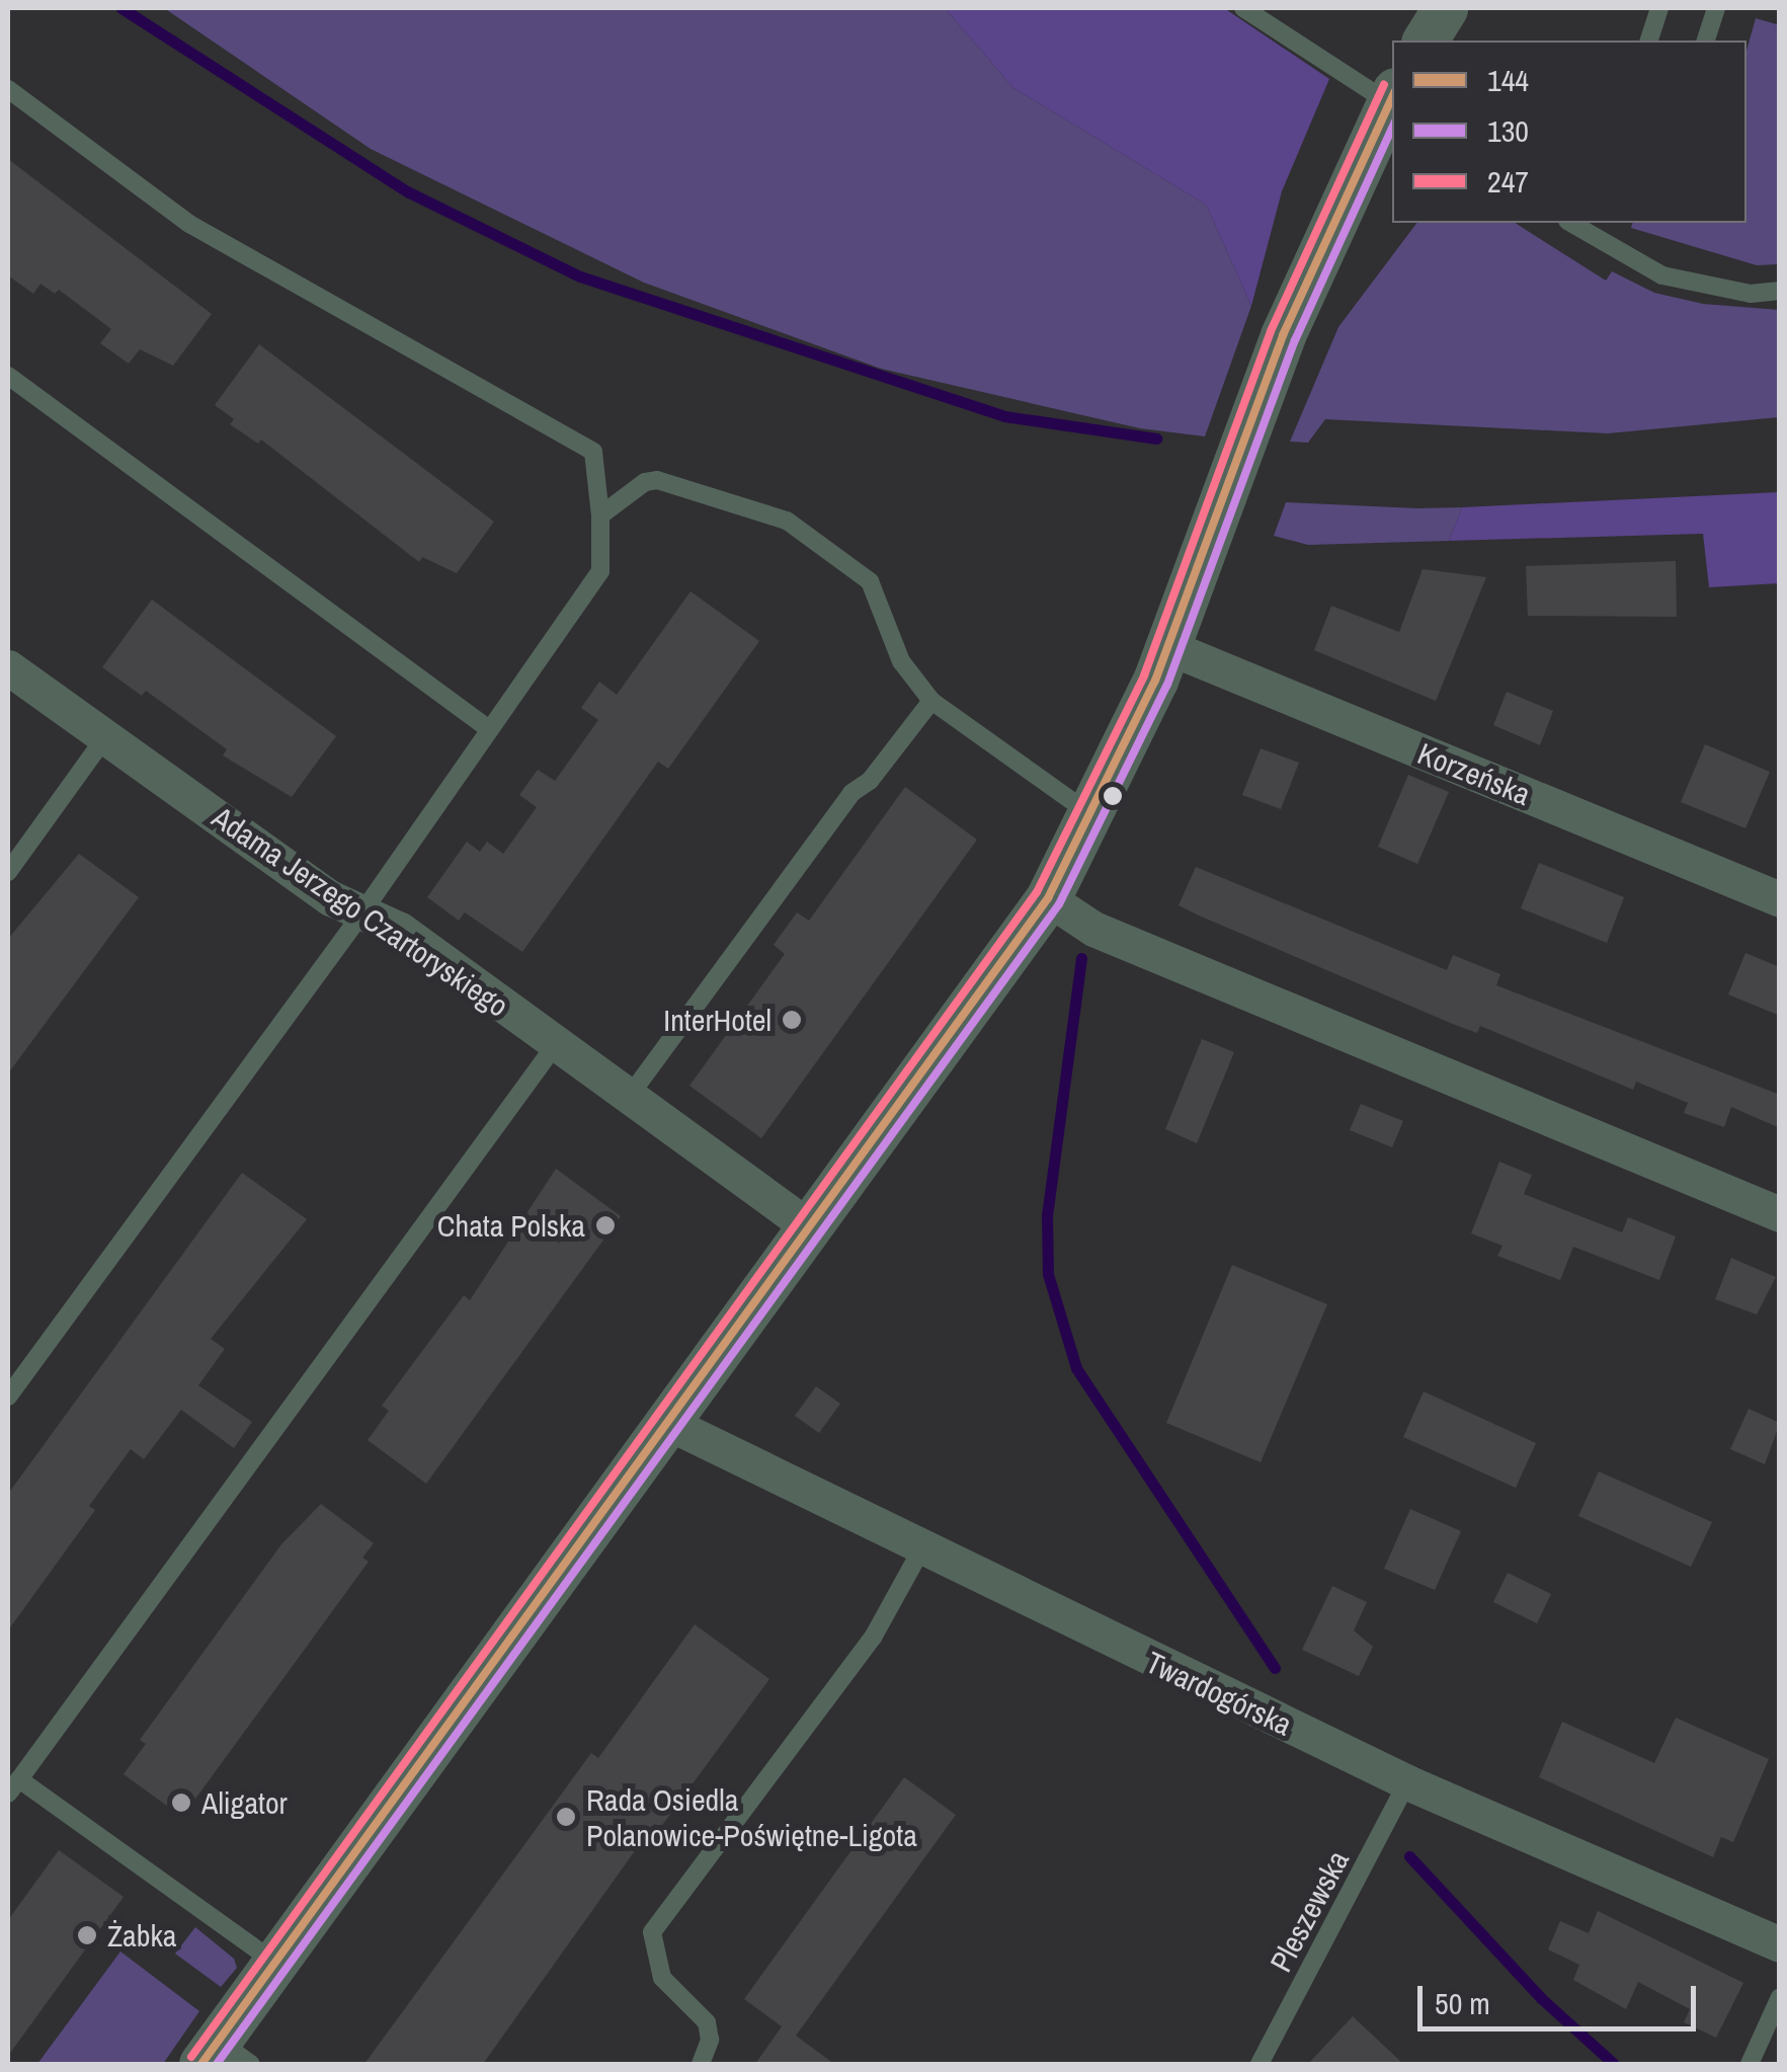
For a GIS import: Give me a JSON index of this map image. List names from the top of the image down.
{
  "streets": {
    "street": ["Korzeńska", "Adama Jerzego Czartoryskiego", "Twardogórska"],
    "lane": ["Pleszewska"]
  },
  "crossings": [
    ["Twardogórska", "Pleszewska"]
  ],
  "places": [
    "InterHotel",
    "Chata Polska",
    "Aligator",
    "Rada Osiedla Polanowice-Poświętne-Ligota",
    "Żabka"
  ],
  "lines": ["transit line 247", "transit line 144", "transit line 130"],
  "legend": ["144", "130", "247"],
  "scale_bar": "50 m"
}
